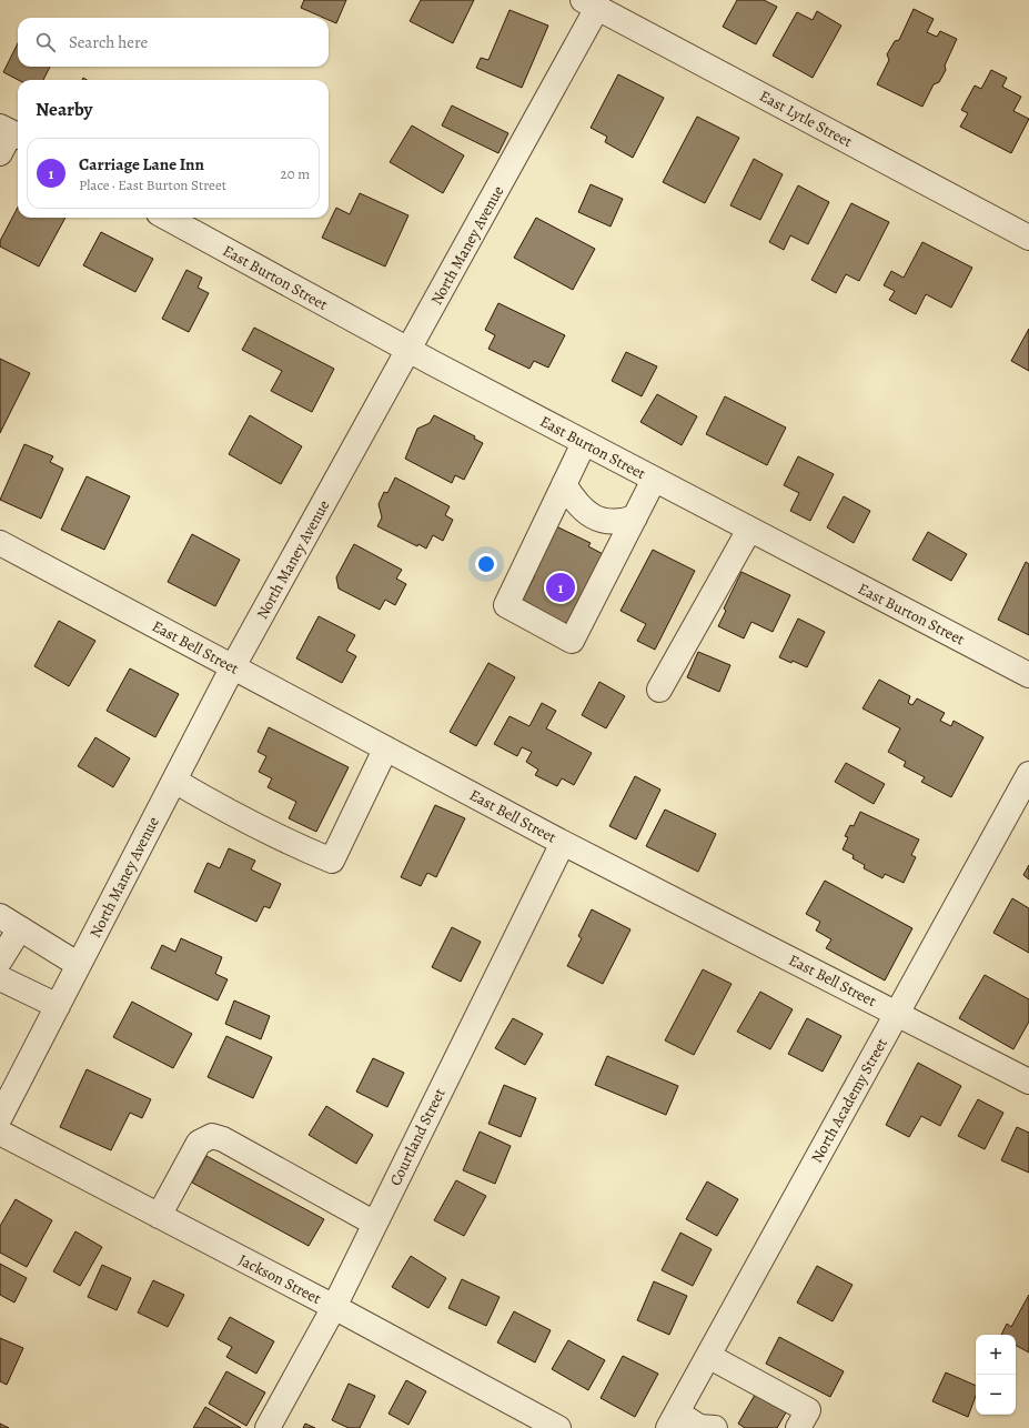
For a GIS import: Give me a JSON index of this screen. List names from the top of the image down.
{
  "streets": {
    "street": [
      "East Lytle Street",
      "North Maney Avenue",
      "East Burton Street",
      "East Bell Street",
      "North Academy Street",
      "Courtland Street",
      "Jackson Street"
    ]
  },
  "crossings": [
    ["East Lytle Street", "North Maney Avenue"],
    ["North Maney Avenue", "East Burton Street"],
    ["North Maney Avenue", "East Bell Street"],
    ["East Bell Street", "North Academy Street"],
    ["East Bell Street", "Courtland Street"],
    ["Courtland Street", "Jackson Street"]
  ],
  "page": {
    "search": "Search here",
    "heading": "Nearby",
    "list": [
      {
        "mark": "1",
        "name": "Carriage Lane Inn",
        "note": "Place · East Burton Street",
        "value": "20 m"
      }
    ],
    "pins": "1",
    "map_buttons": ["+", "−"]
  }
}
